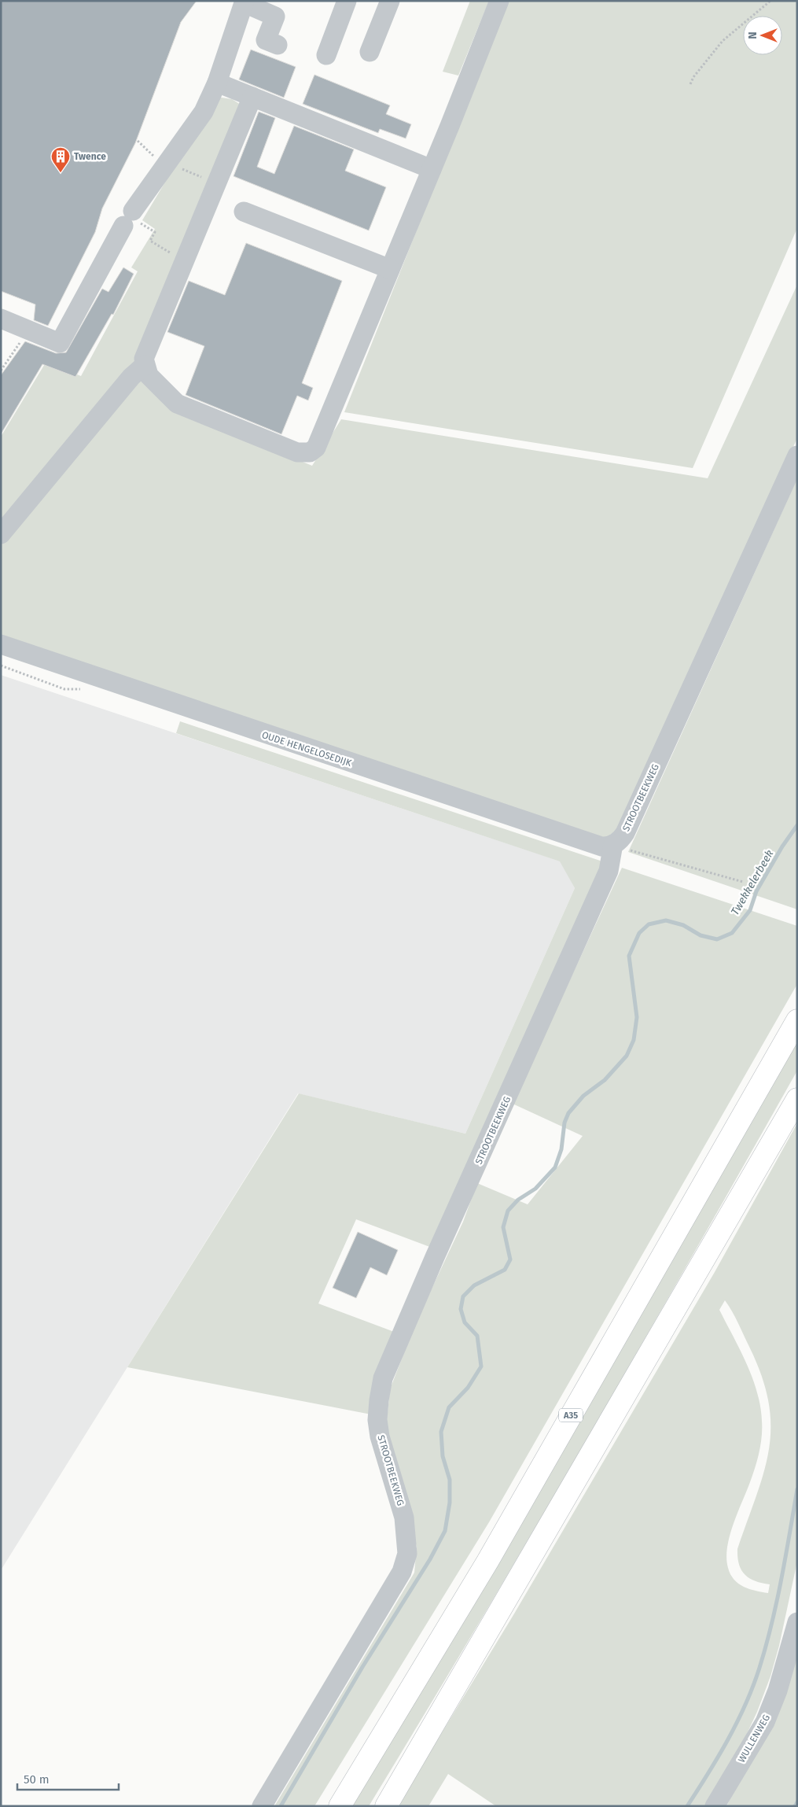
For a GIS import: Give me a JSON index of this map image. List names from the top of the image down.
{
  "streets": {
    "highway": ["A35"],
    "street": ["OUDE HENGELOSEDIJK", "STROOTBEEKWEG", "WULLENWEG"]
  },
  "crossings": [
    ["OUDE HENGELOSEDIJK", "STROOTBEEKWEG"]
  ],
  "water": ["Twekkelerbeek"],
  "places": {
    "building": ["Twence"]
  },
  "scale_bar": "50 m",
  "north": "left"
}
